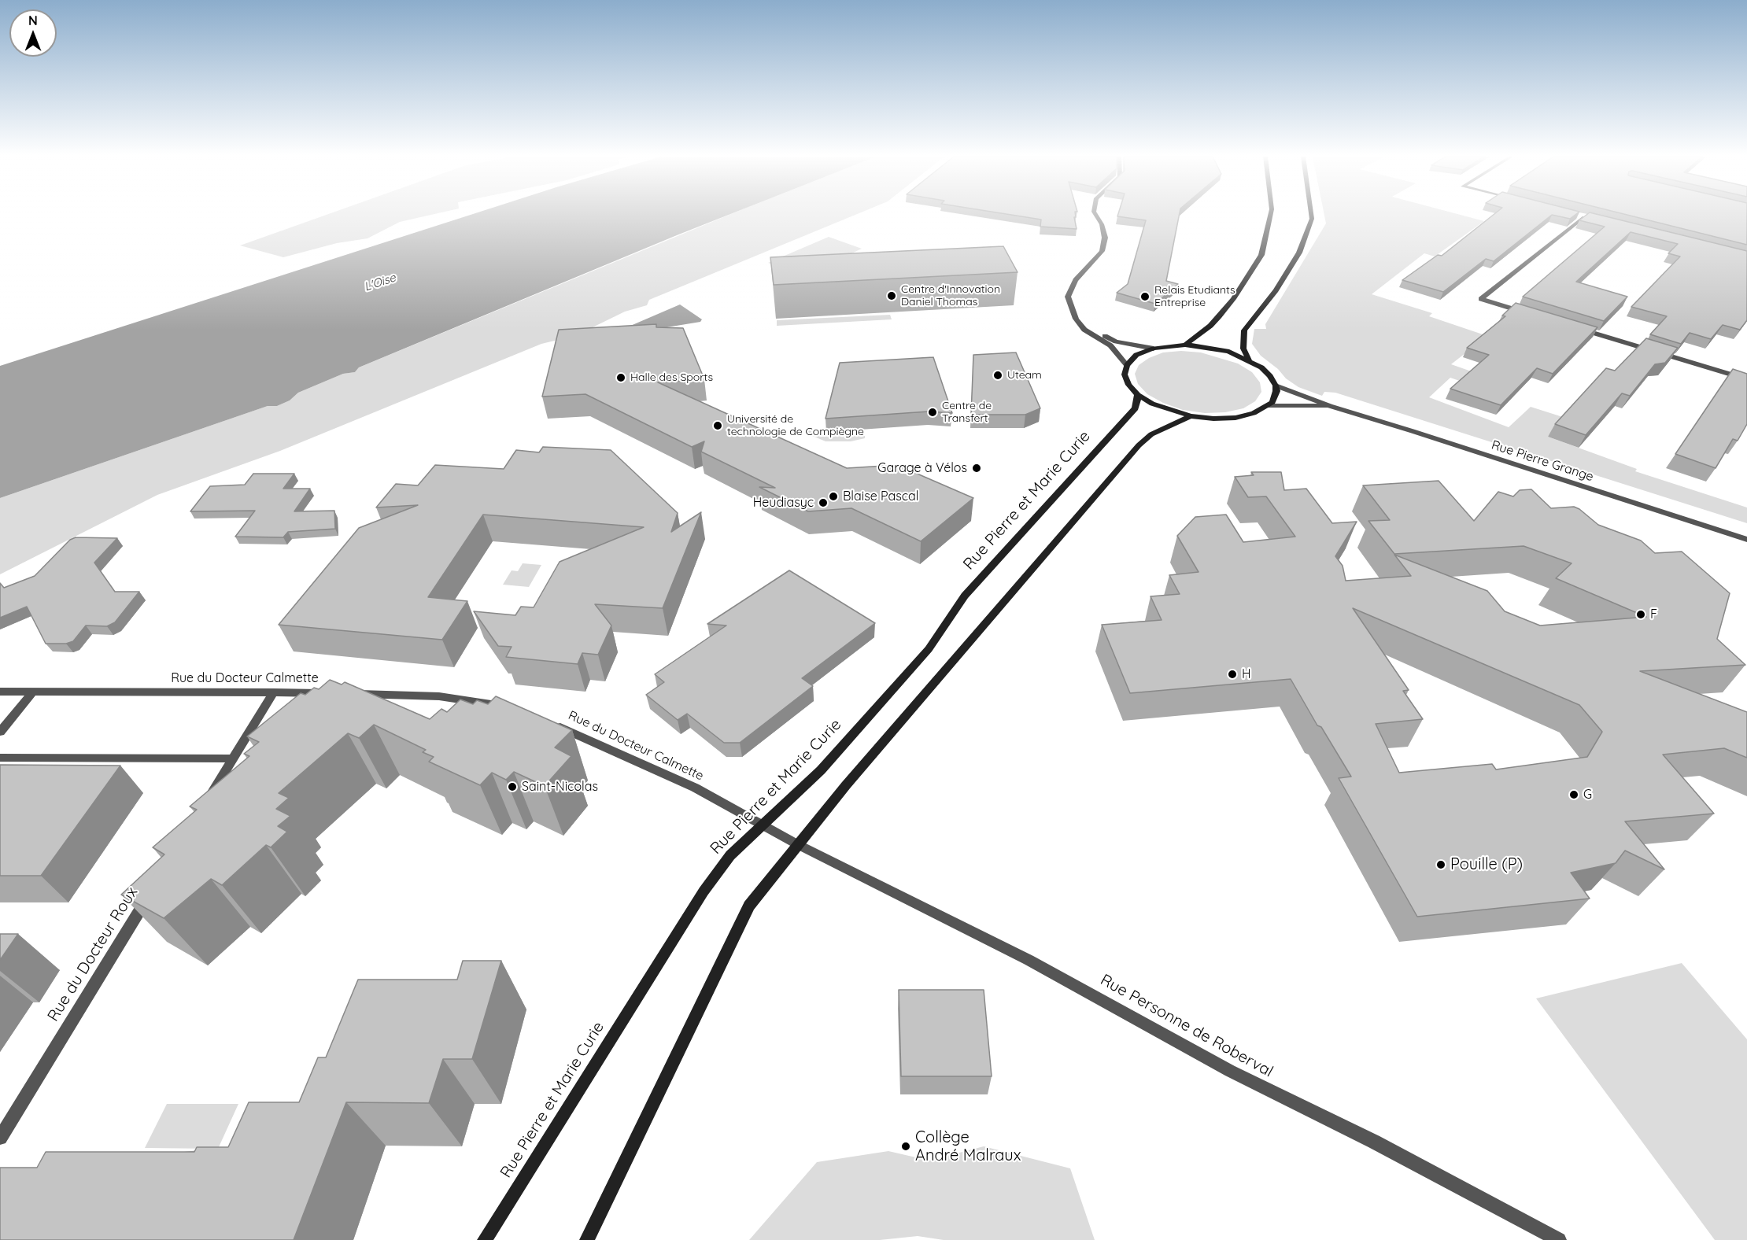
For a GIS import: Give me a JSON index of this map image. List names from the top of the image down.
{
  "streets": {
    "main road": ["Rue Pierre et Marie Curie"],
    "street": [
      "Rue Pierre Grange",
      "Rue du Docteur Calmette",
      "Rue du Docteur Roux",
      "Rue Personne de Roberval"
    ]
  },
  "crossings": [
    ["Rue Pierre et Marie Curie", "Rue du Docteur Calmette"],
    ["Rue du Docteur Calmette", "Rue Personne de Roberval"]
  ],
  "water": ["L'Oise"],
  "places": [
    "Centre d'Innovation Daniel Thomas",
    "Relais Etudiants Entreprise",
    "Uteam",
    "Halle des Sports",
    "Centre de Transfert",
    "Université de technologie de Compiègne",
    "Garage à Vélos",
    "Blaise Pascal",
    "Heudiasyc",
    "F",
    "H",
    "Saint-Nicolas",
    "G",
    "Pouille (P)",
    "Collège André Malraux"
  ],
  "north": "top"
}
